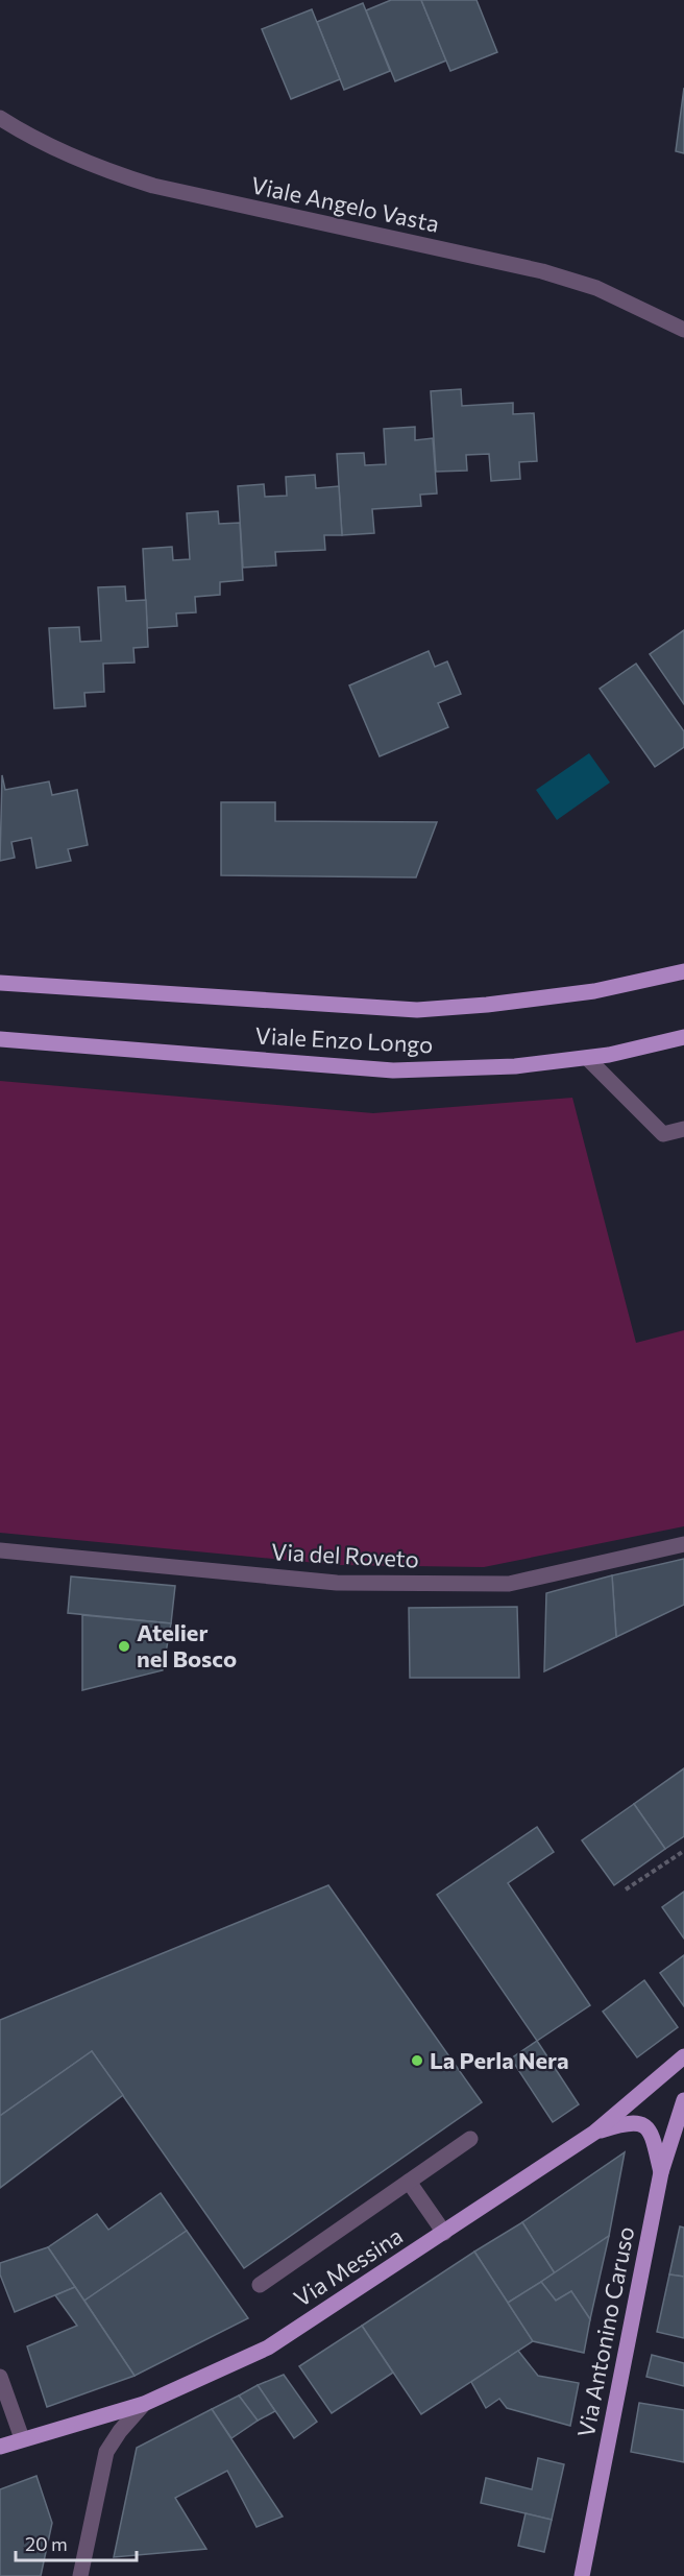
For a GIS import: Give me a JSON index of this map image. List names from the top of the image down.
{
  "streets": {
    "main road": ["Viale Enzo Longo", "Via Messina", "Via Antonino Caruso"],
    "street": ["Viale Angelo Vasta", "Via del Roveto"]
  },
  "places": ["Atelier nel Bosco", "La Perla Nera"],
  "scale_bar": "20 m"
}
